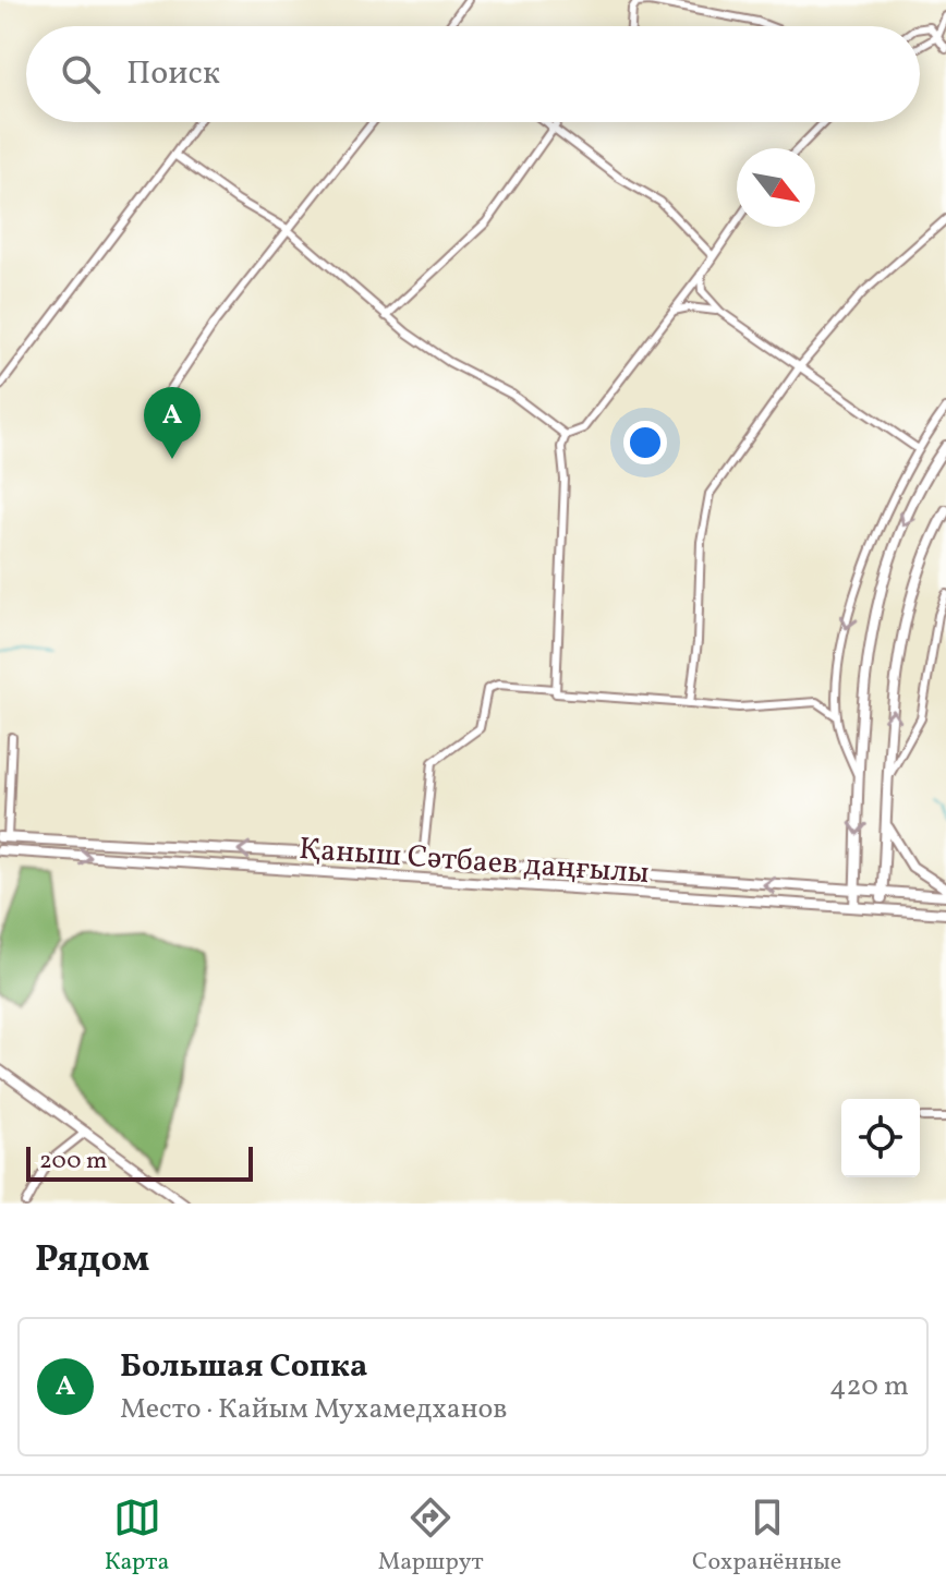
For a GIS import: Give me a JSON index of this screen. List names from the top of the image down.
{
  "streets": {
    "main road": ["Қаныш Сәтбаев даңғылы"]
  },
  "scale_bar": "200 m",
  "north": "bottom right",
  "page": {
    "search": "Поиск",
    "pins": "A",
    "scale": "200 m",
    "heading": "Рядом",
    "list": [
      {
        "mark": "A",
        "name": "Большая Сопка",
        "note": "Место · Кайым Мухамедханов",
        "value": "420 m"
      }
    ],
    "nav": ["Карта", "Маршрут", "Сохранённые"]
  }
}
